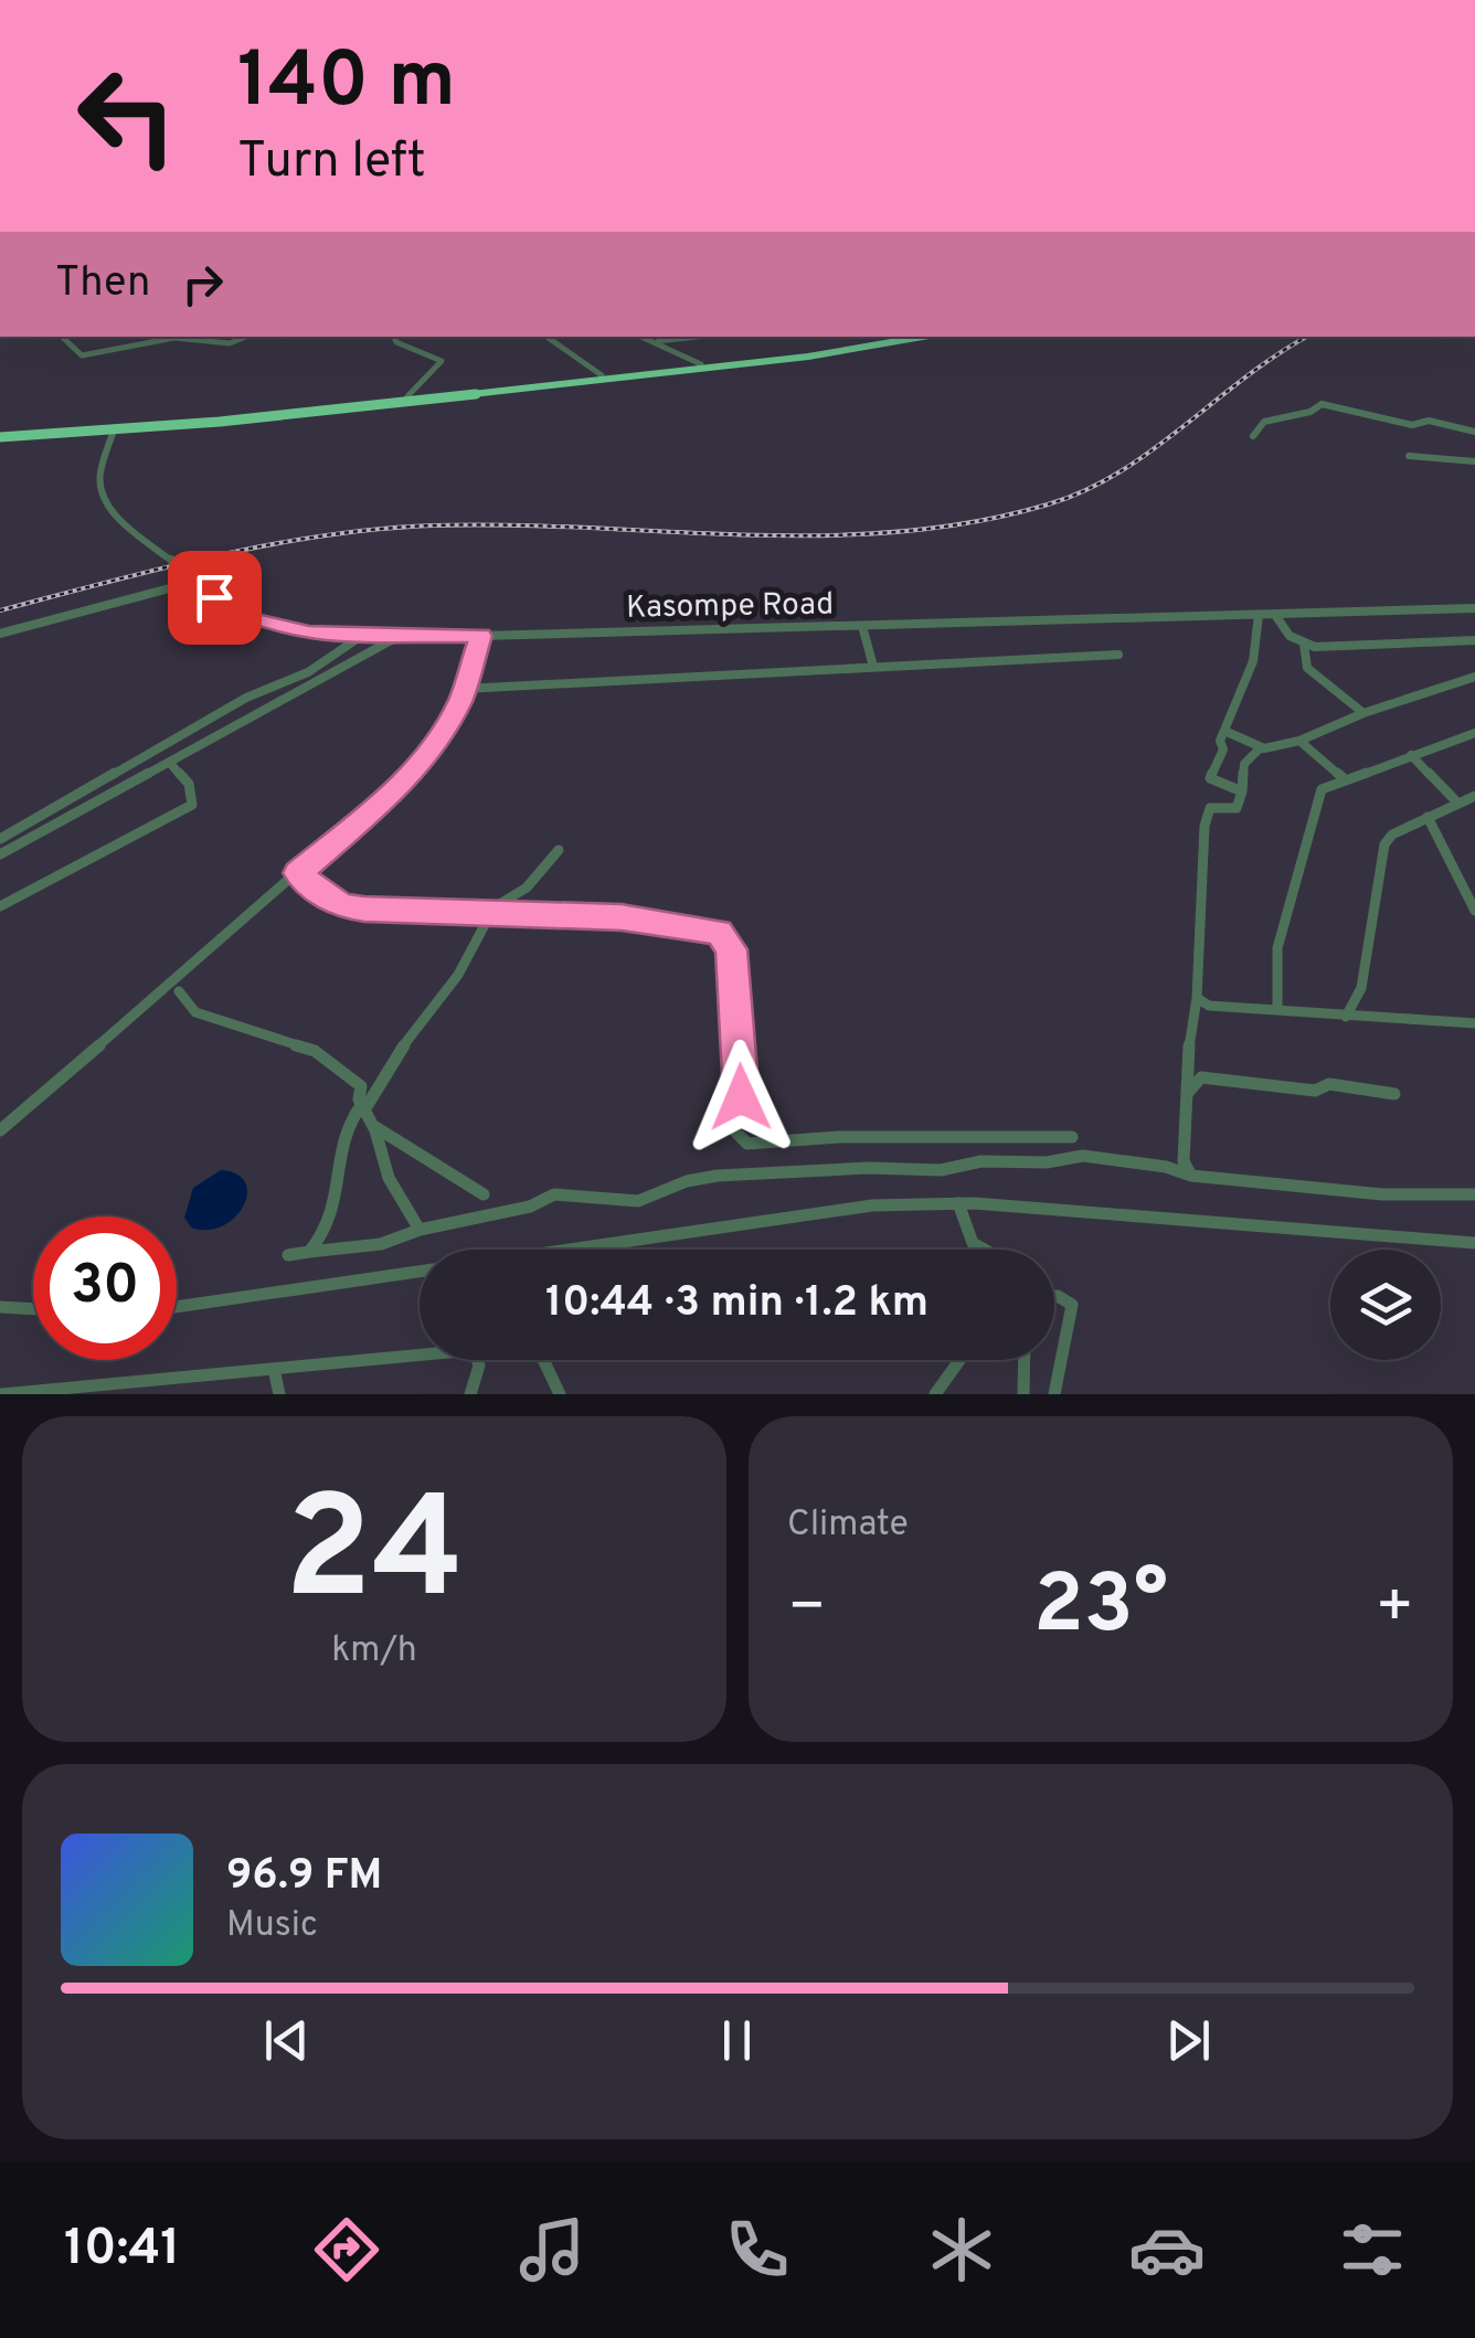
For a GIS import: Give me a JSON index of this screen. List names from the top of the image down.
{
  "streets": {
    "street": ["Kasompe Road"]
  },
  "page": {
    "turn": ["140 m", "Turn left"],
    "then": "Then",
    "limit": "30",
    "trip": "10:44 · 3 min · 1.2 km",
    "tile": [
      ["24", "km/h"],
      "Climate"
    ],
    "heat": ["−", "23°", "+"],
    "song": ["96.9 FM", "Music"],
    "tabs": "10:41"
  }
}
